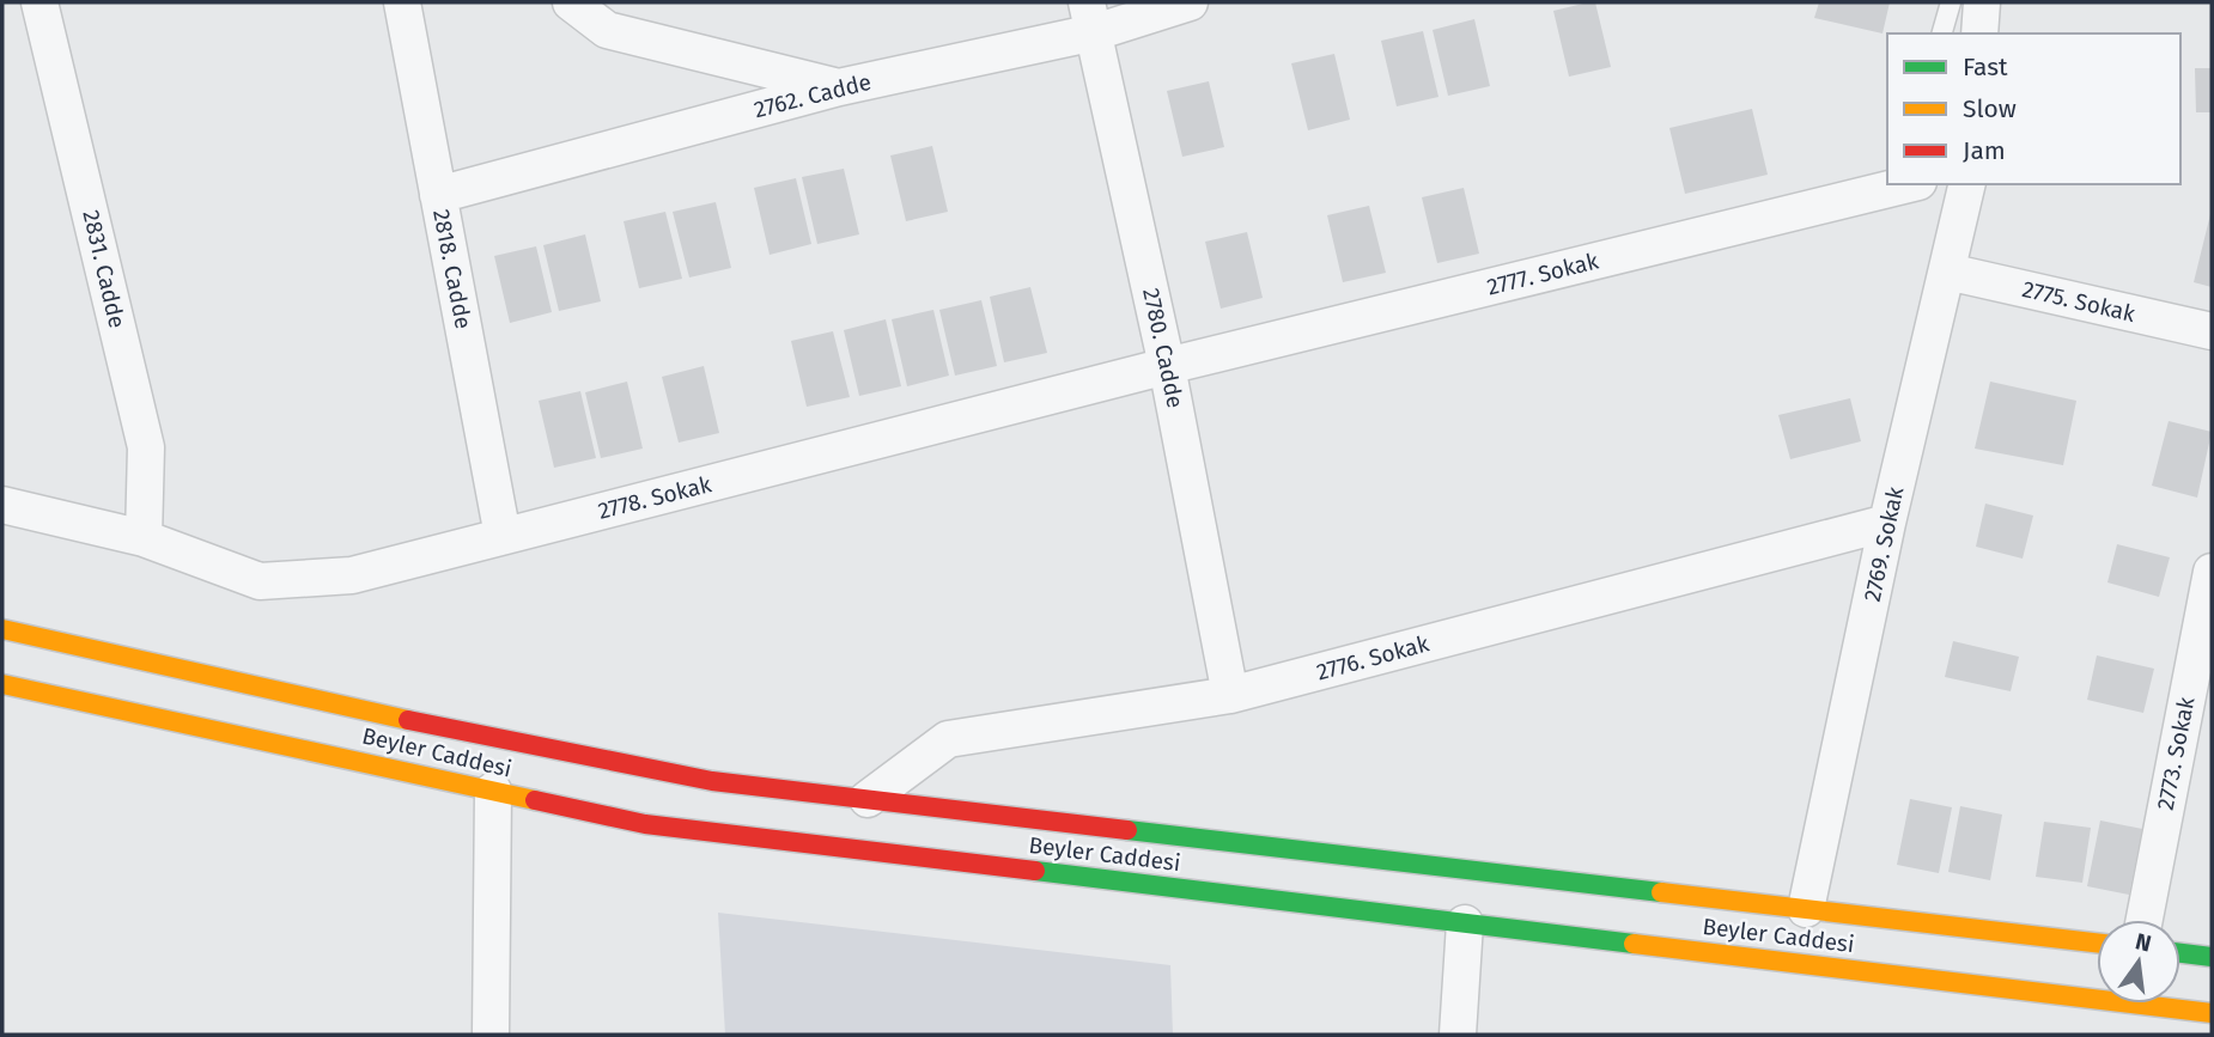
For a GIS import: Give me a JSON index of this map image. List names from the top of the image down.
{
  "streets": {
    "main road": ["Beyler Caddesi"],
    "street": [
      "2762. Cadde",
      "2831. Cadde",
      "2818. Cadde",
      "2777. Sokak",
      "2775. Sokak",
      "2780. Cadde",
      "2778. Sokak",
      "2769. Sokak",
      "2776. Sokak",
      "2773. Sokak"
    ]
  },
  "crossings": [
    ["2762. Cadde", "2818. Cadde"],
    ["2762. Cadde", "2780. Cadde"],
    ["2831. Cadde", "2778. Sokak"],
    ["2818. Cadde", "2778. Sokak"],
    ["2777. Sokak", "2780. Cadde"],
    ["2777. Sokak", "2778. Sokak"],
    ["2775. Sokak", "2769. Sokak"],
    ["2780. Cadde", "2778. Sokak"],
    ["2780. Cadde", "2776. Sokak"],
    ["2769. Sokak", "2776. Sokak"],
    ["2769. Sokak", "Beyler Caddesi"],
    ["2776. Sokak", "Beyler Caddesi"]
  ],
  "legend": ["Fast", "Slow", "Jam"],
  "north": "top"
}
